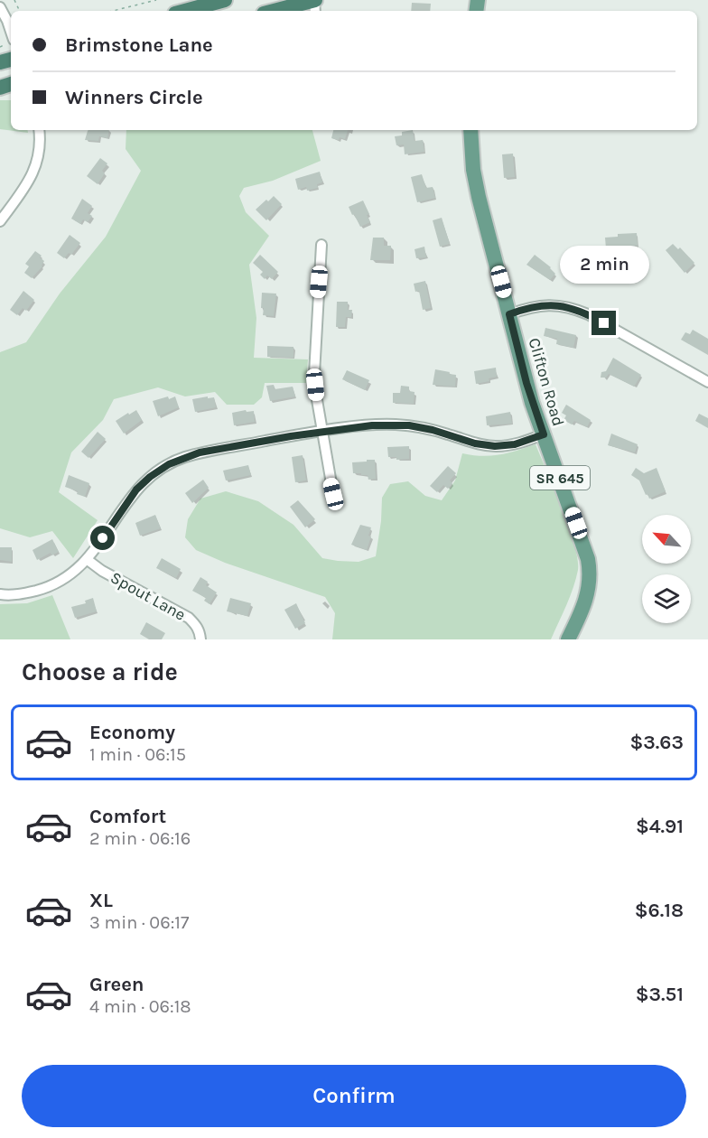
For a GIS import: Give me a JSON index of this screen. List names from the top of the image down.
{
  "streets": {
    "main road": ["Clifton Road", "SR 645"],
    "street": ["Spout Lane"]
  },
  "north": "top left",
  "page": {
    "banner": ["Brimstone Lane", "Winners Circle"],
    "bubble": "2 min",
    "heading": "Choose a ride",
    "list": [
      {
        "name": "Economy",
        "note": "1 min · 06:15",
        "value": "$3.63"
      },
      {
        "name": "Comfort",
        "note": "2 min · 06:16",
        "value": "$4.91"
      },
      {
        "name": "XL",
        "note": "3 min · 06:17",
        "value": "$6.18"
      },
      {
        "name": "Green",
        "note": "4 min · 06:18",
        "value": "$3.51"
      }
    ],
    "buttons": "Confirm"
  }
}
